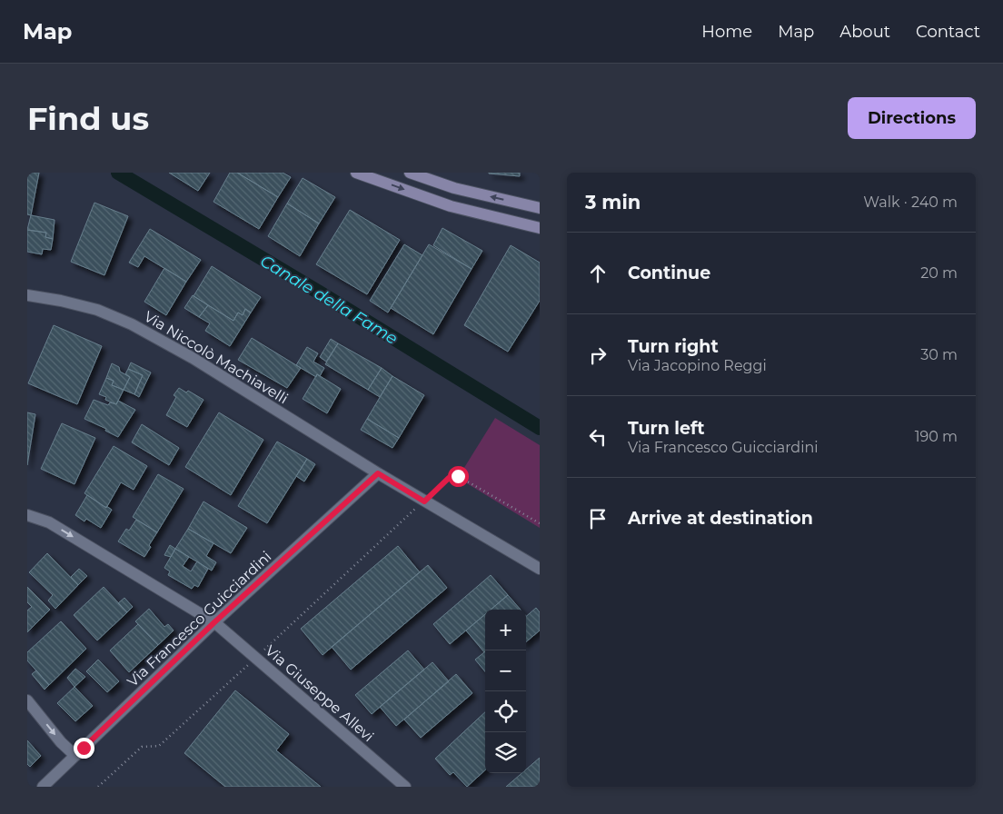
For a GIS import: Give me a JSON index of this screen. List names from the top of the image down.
{
  "streets": {
    "street": ["Via Niccolò Machiavelli", "Via Francesco Guicciardini", "Via Giuseppe Allevi"]
  },
  "crossings": [
    ["Via Niccolò Machiavelli", "Via Francesco Guicciardini"],
    ["Via Francesco Guicciardini", "Via Giuseppe Allevi"]
  ],
  "one_way": ["Via Giuseppe Allevi"],
  "water": ["Canale della Fame"],
  "page": {
    "header": "Map",
    "nav": [
      "Home",
      "Map",
      "About",
      "Contact"
    ],
    "buttons": "Directions",
    "title": "Find us",
    "heading": ["3 min", "Walk · 240 m"],
    "list": [
      ["Continue", "20 m"],
      ["Turn right", "Via Jacopino Reggi", "30 m"],
      ["Turn left", "Via Francesco Guicciardini", "190 m"],
      "Arrive at destination"
    ],
    "map_buttons": ["+", "−"]
  }
}
